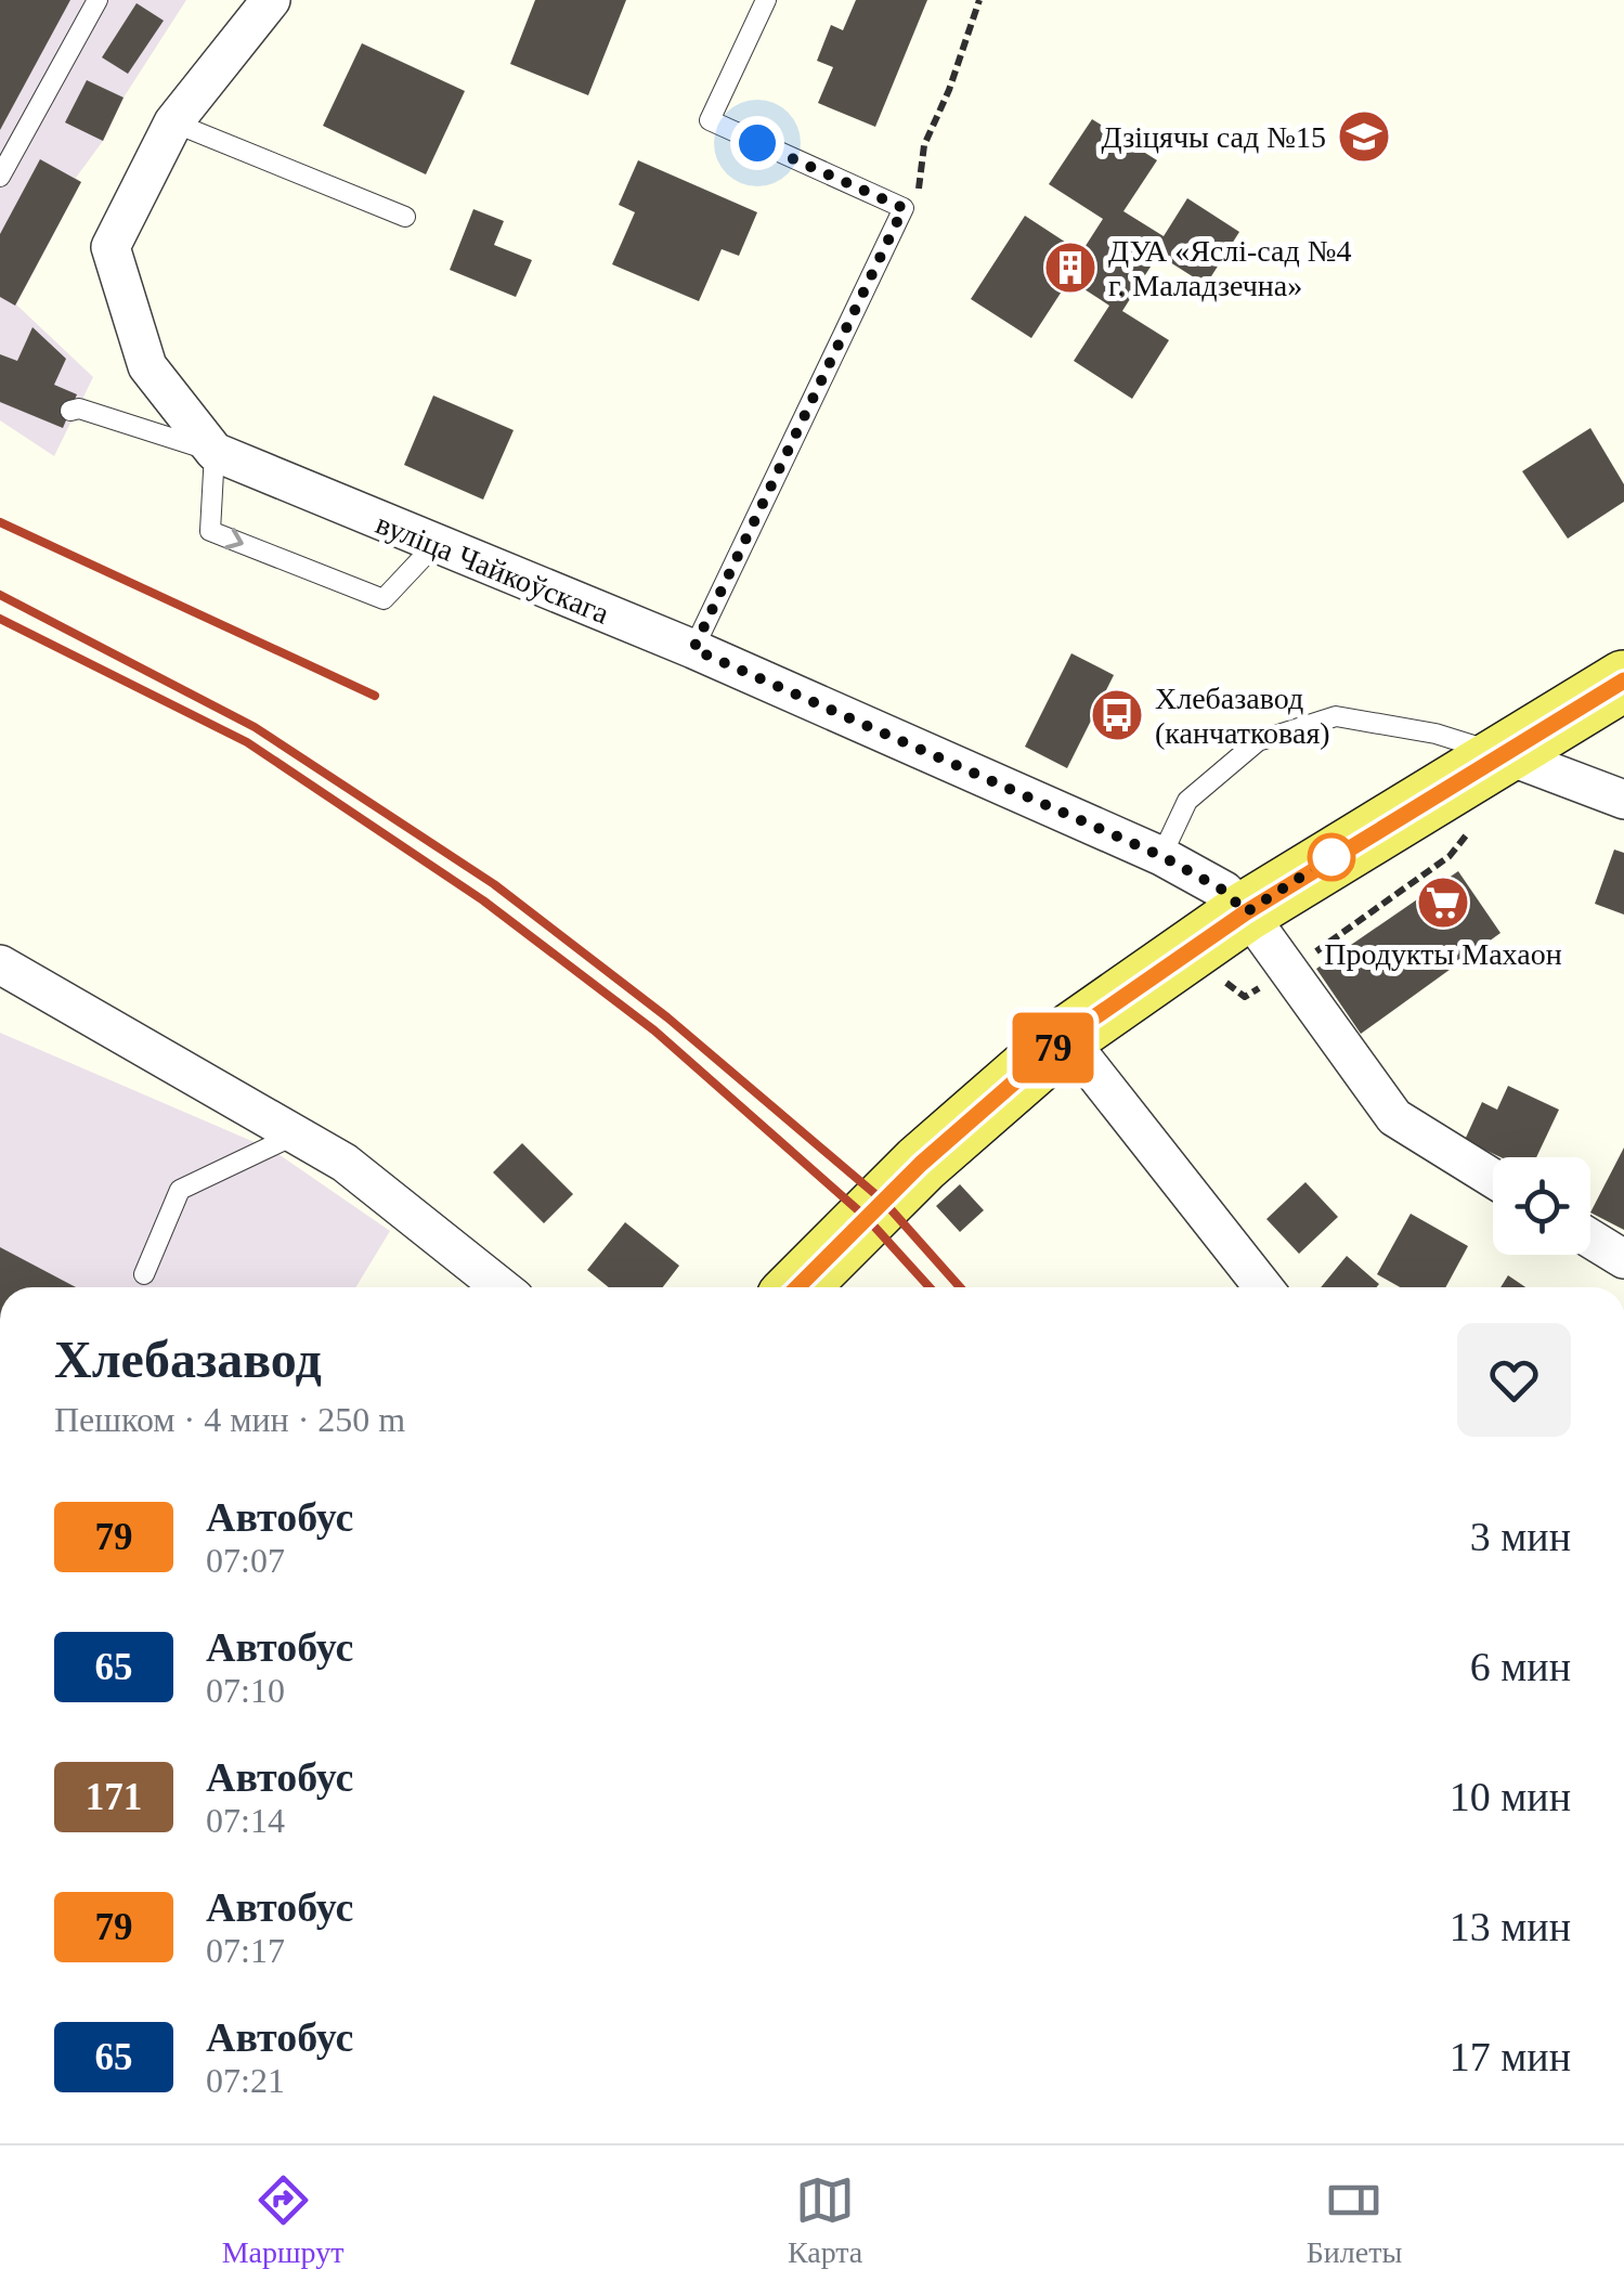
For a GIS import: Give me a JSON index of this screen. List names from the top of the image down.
{
  "streets": {
    "street": ["вуліца Чайкоўскага"]
  },
  "places": {
    "school or university": ["Дзіцячы сад №15"],
    "building": ["ДУА «Яслі-сад №4 г. Маладзечна»"],
    "bus stop": ["Хлебазавод (канчатковая)"],
    "supermarket": ["Продукты Махаон"]
  },
  "lines": ["bus line 79"],
  "page": {
    "on_map": "79",
    "heading": ["Хлебазавод", "Пешком · 4 мин · 250 m"],
    "list": [
      {
        "mark": "79",
        "name": "Автобус",
        "note": "07:07",
        "value": "3 мин"
      },
      {
        "mark": "65",
        "name": "Автобус",
        "note": "07:10",
        "value": "6 мин"
      },
      {
        "mark": "171",
        "name": "Автобус",
        "note": "07:14",
        "value": "10 мин"
      },
      {
        "mark": "79",
        "name": "Автобус",
        "note": "07:17",
        "value": "13 мин"
      },
      {
        "mark": "65",
        "name": "Автобус",
        "note": "07:21",
        "value": "17 мин"
      }
    ],
    "tabs": ["Маршрут", "Карта", "Билеты"]
  }
}
